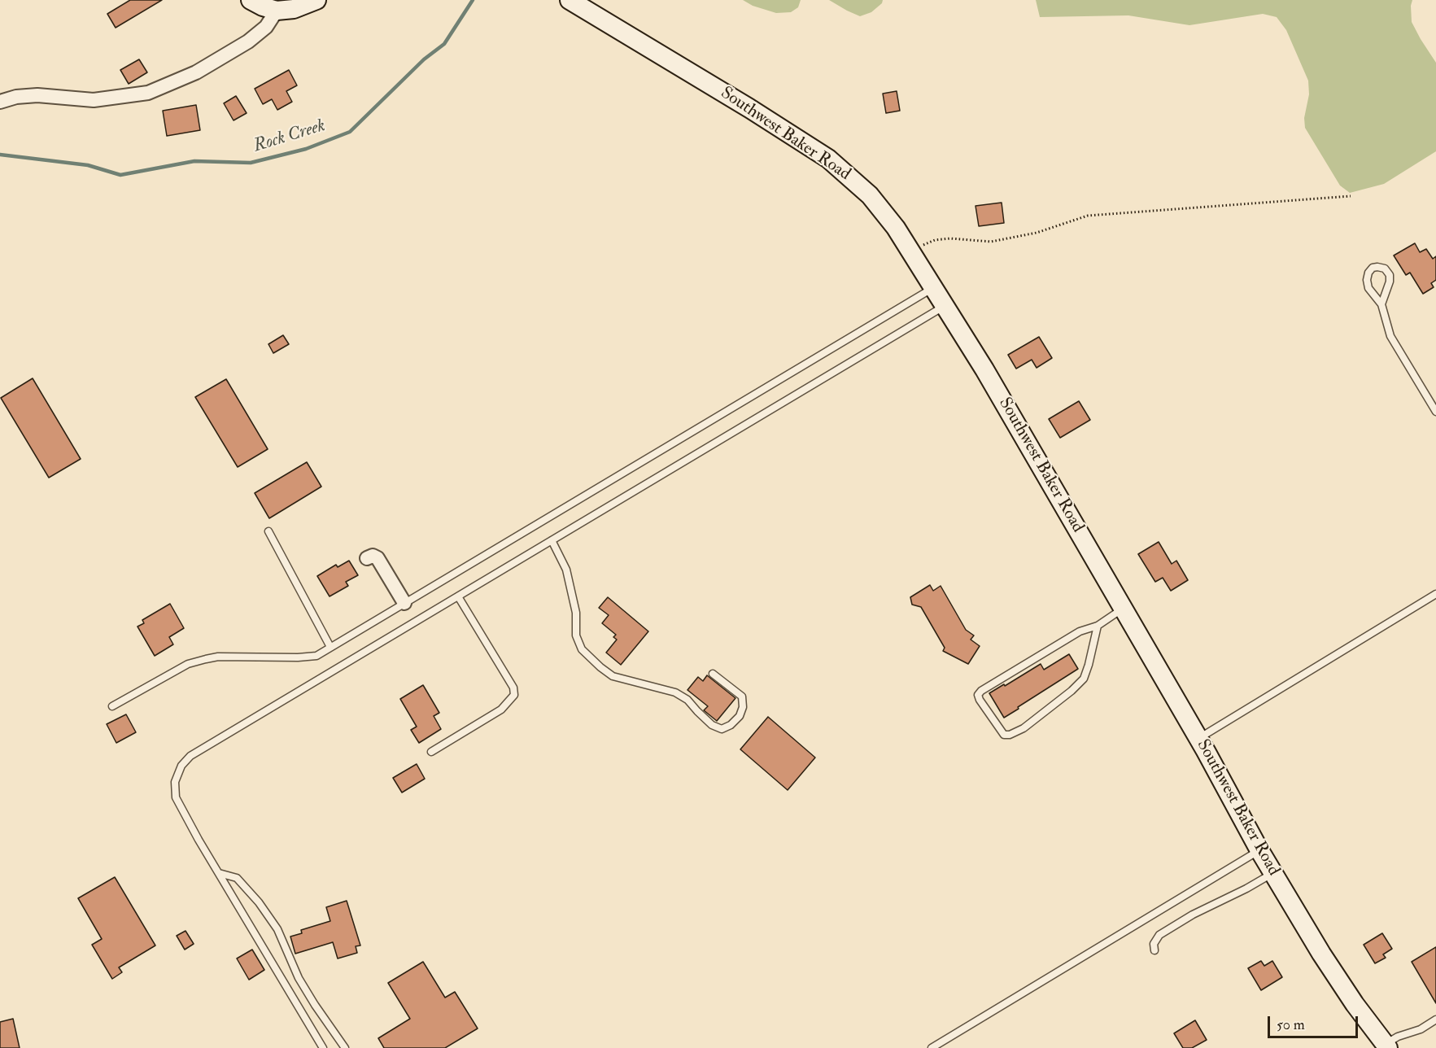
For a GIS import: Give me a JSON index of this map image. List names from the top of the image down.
{
  "streets": {
    "main road": ["Southwest Baker Road"]
  },
  "water": ["Rock Creek"],
  "scale_bar": "50 m"
}
